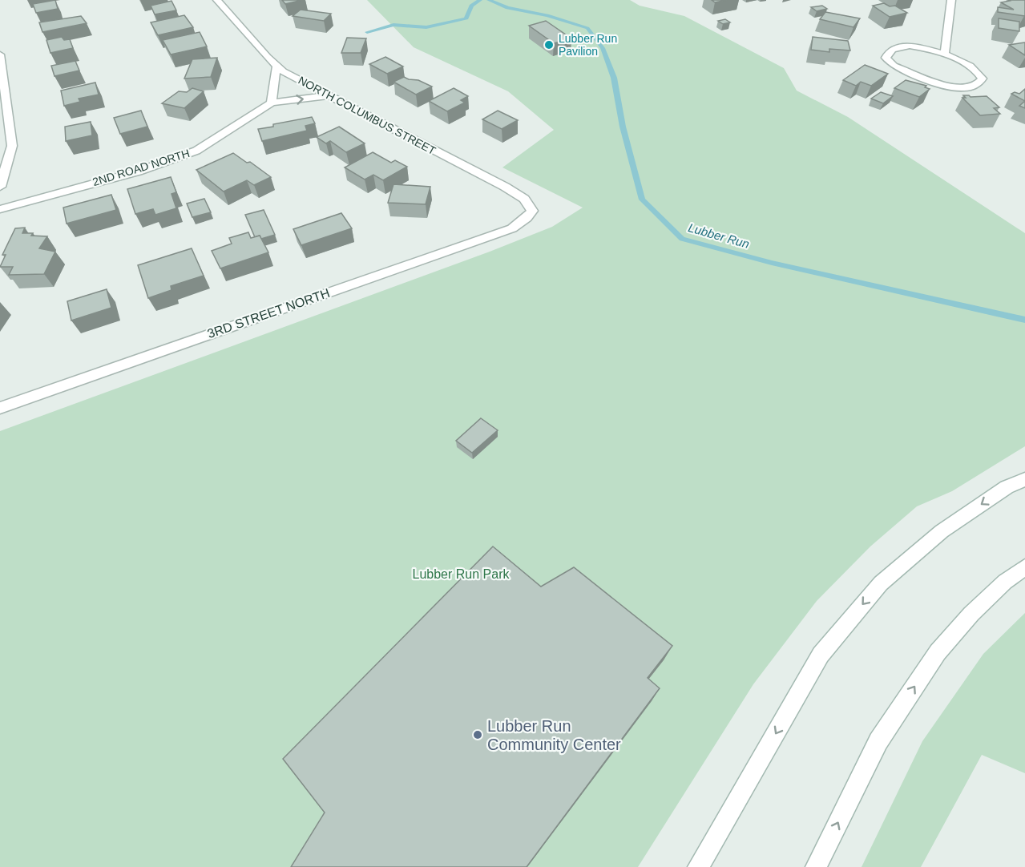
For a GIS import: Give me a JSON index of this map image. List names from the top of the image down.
{
  "streets": {
    "street": ["NORTH COLUMBUS STREET", "2ND ROAD NORTH", "3RD STREET NORTH"]
  },
  "crossings": [
    ["NORTH COLUMBUS STREET", "2ND ROAD NORTH"],
    ["NORTH COLUMBUS STREET", "3RD STREET NORTH"]
  ],
  "water": ["Lubber Run"],
  "parks": ["Lubber Run Park"],
  "places": ["Lubber Run Pavilion", "Lubber Run Community Center"]
}
